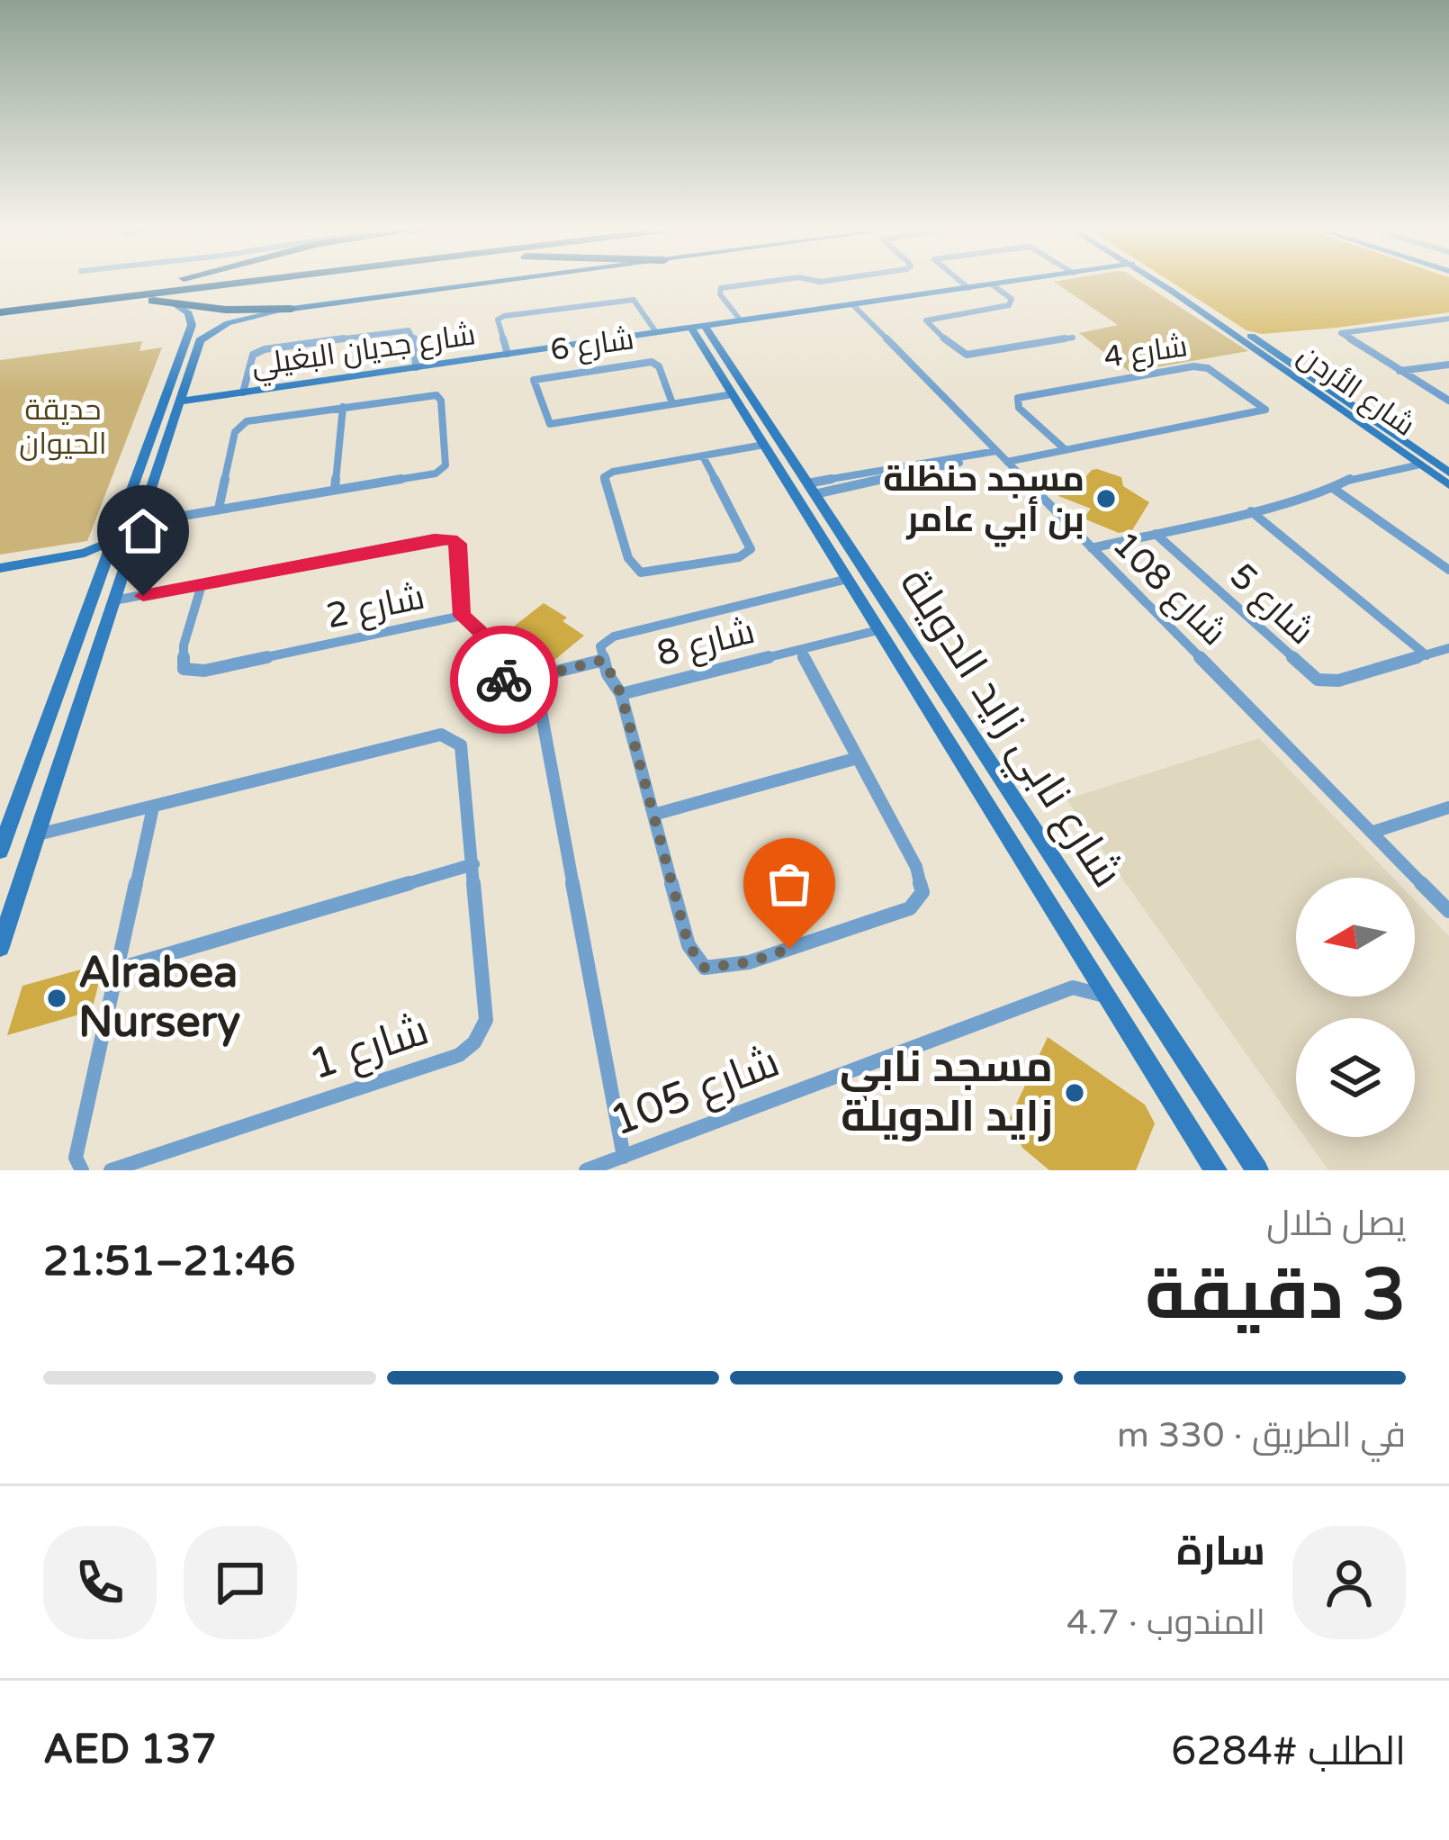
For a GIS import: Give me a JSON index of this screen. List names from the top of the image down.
{
  "streets": {
    "street": [
      "شارع 6",
      "شارع جديان البغيلي",
      "شارع 4",
      "شارع الأردن",
      "شارع 108",
      "شارع 5",
      "شارع 2",
      "شارع 8",
      "شارع نابي زايد الدويلة",
      "شارع 1",
      "شارع 105"
    ]
  },
  "crossings": [
    ["شارع 6", "شارع نابي زايد الدويلة"],
    ["شارع جديان البغيلي", "شارع 108"],
    ["شارع جديان البغيلي", "شارع نابي زايد الدويلة"],
    ["شارع 4", "شارع 108"],
    ["شارع 4", "شارع نابي زايد الدويلة"],
    ["شارع الأردن", "شارع 5"],
    ["شارع 108", "شارع 5"],
    ["شارع 8", "شارع نابي زايد الدويلة"]
  ],
  "parks": ["حديقة الحيوان"],
  "places": ["مسجد حنظلة بن أبي عامر", "Alrabea Nursery", "مسجد نابي زايد الدويلة"],
  "north": "left",
  "page": {
    "heading": ["3 دقيقة", "يصل خلال", "21:46–21:51"],
    "panel": [
      "سارة",
      "المندوب · 4.7",
      "الطلب #6284",
      "AED 137"
    ],
    "bar": "في الطريق · 330 m"
  }
}
